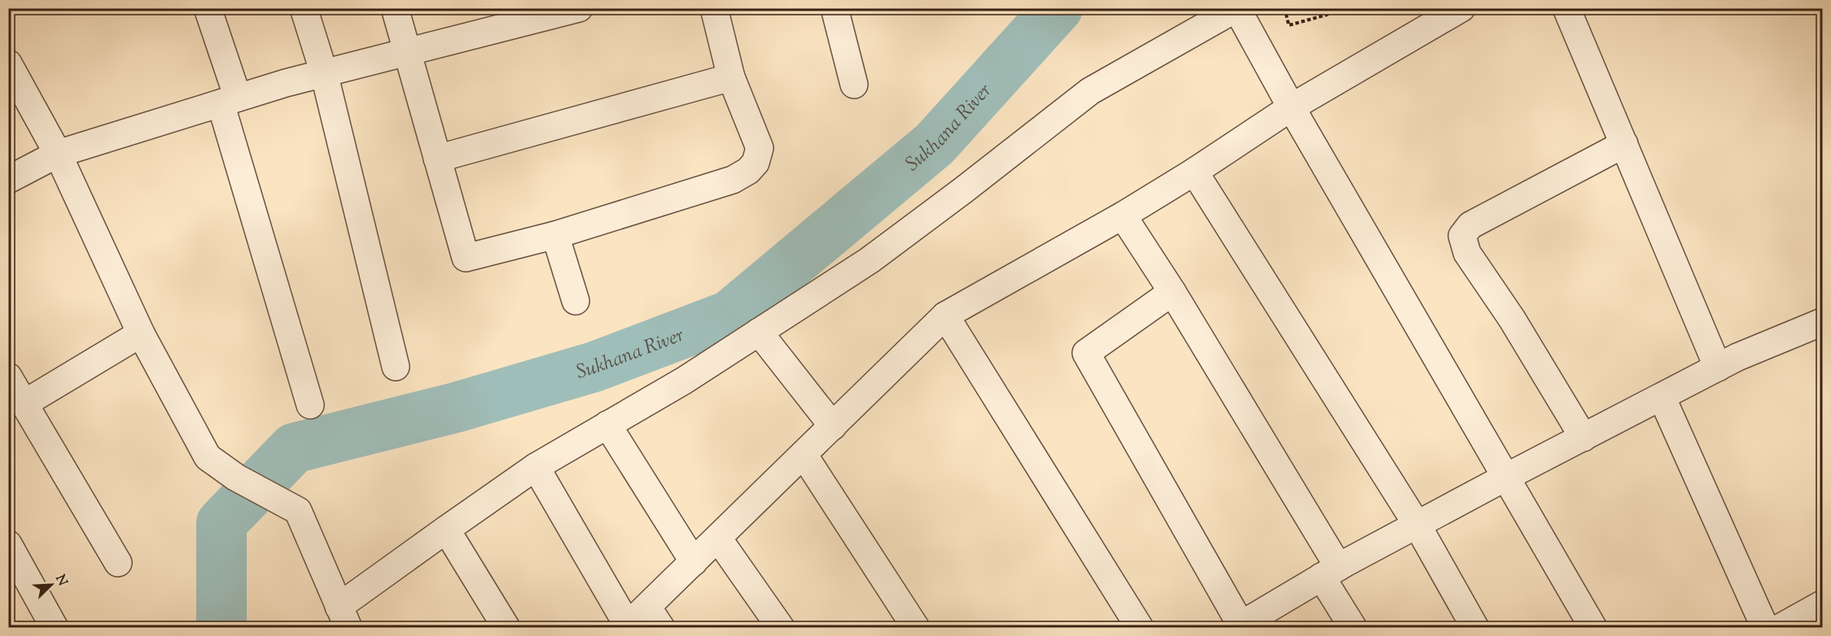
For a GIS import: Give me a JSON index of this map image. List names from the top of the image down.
{
  "water": ["Sukhana River"],
  "north": "top right"
}
